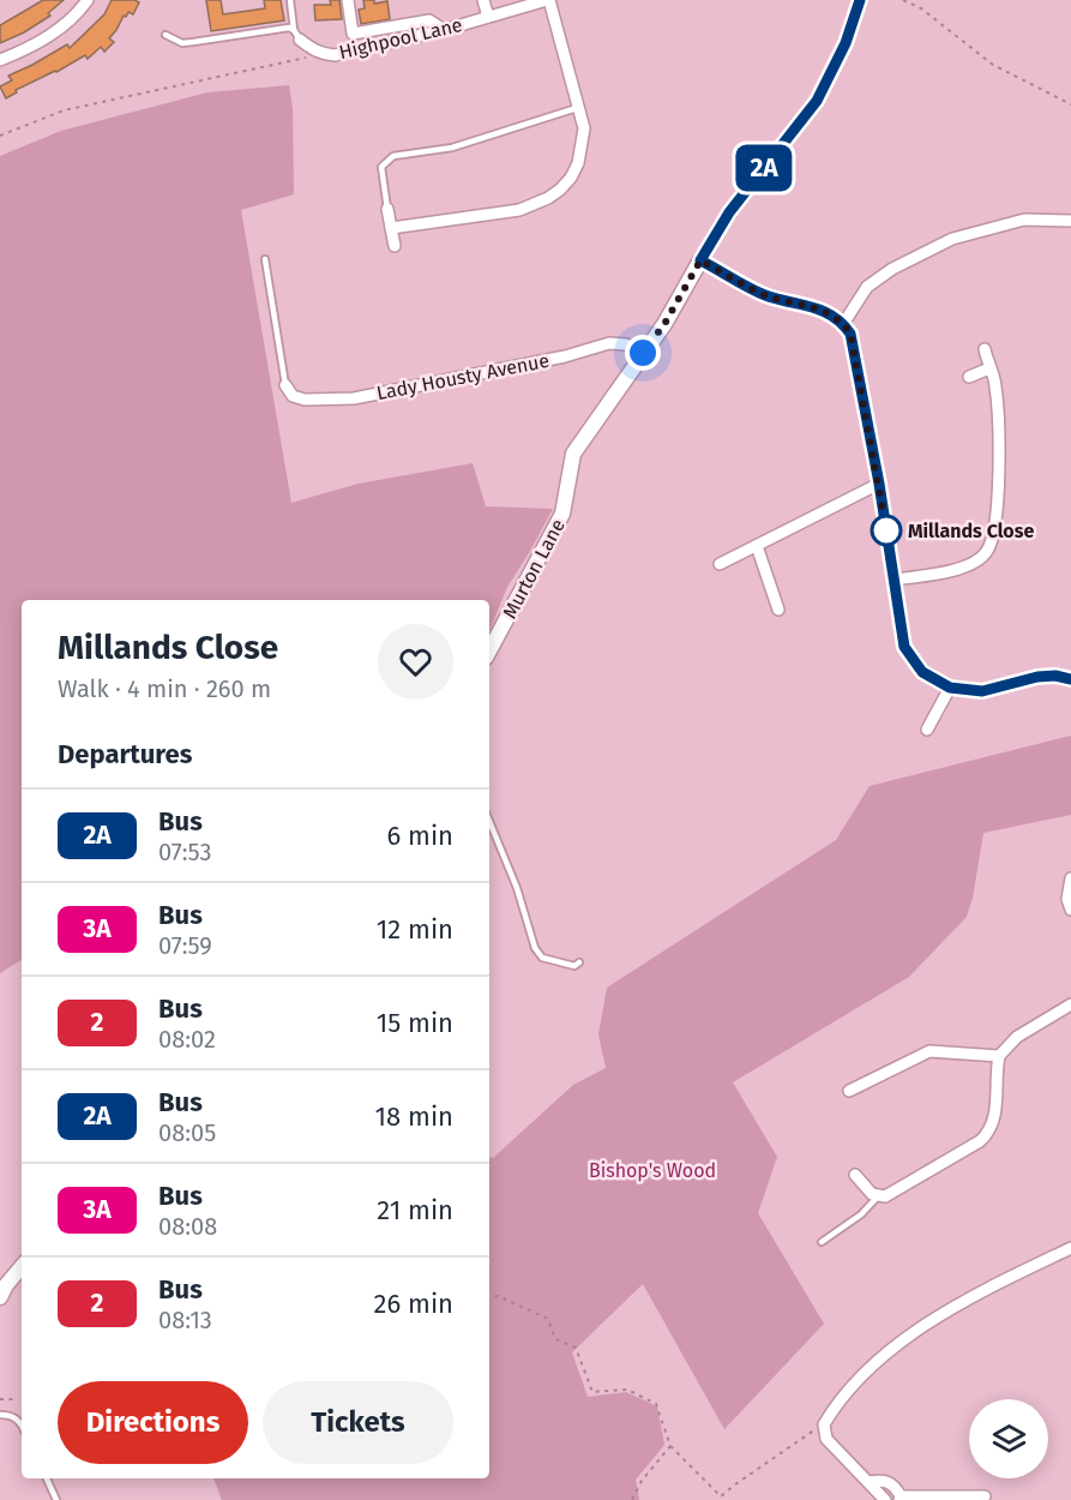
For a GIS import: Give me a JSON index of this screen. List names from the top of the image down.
{
  "streets": {
    "street": ["Highpool Lane", "Lady Housty Avenue", "Murton Lane"]
  },
  "crossings": [
    ["Lady Housty Avenue", "Murton Lane"]
  ],
  "parks": ["Bishop's Wood"],
  "places": ["Millands Close"],
  "lines": ["bus line 2A"],
  "page": {
    "on_map": "2A",
    "heading": [
      ["Millands Close", "Walk · 4 min · 260 m"],
      "Departures"
    ],
    "list": [
      {
        "mark": "2A",
        "name": "Bus",
        "note": "07:53",
        "value": "6 min"
      },
      {
        "mark": "3A",
        "name": "Bus",
        "note": "07:59",
        "value": "12 min"
      },
      {
        "mark": "2",
        "name": "Bus",
        "note": "08:02",
        "value": "15 min"
      },
      {
        "mark": "2A",
        "name": "Bus",
        "note": "08:05",
        "value": "18 min"
      },
      {
        "mark": "3A",
        "name": "Bus",
        "note": "08:08",
        "value": "21 min"
      },
      {
        "mark": "2",
        "name": "Bus",
        "note": "08:13",
        "value": "26 min"
      }
    ],
    "buttons": ["Directions", "Tickets"]
  }
}
